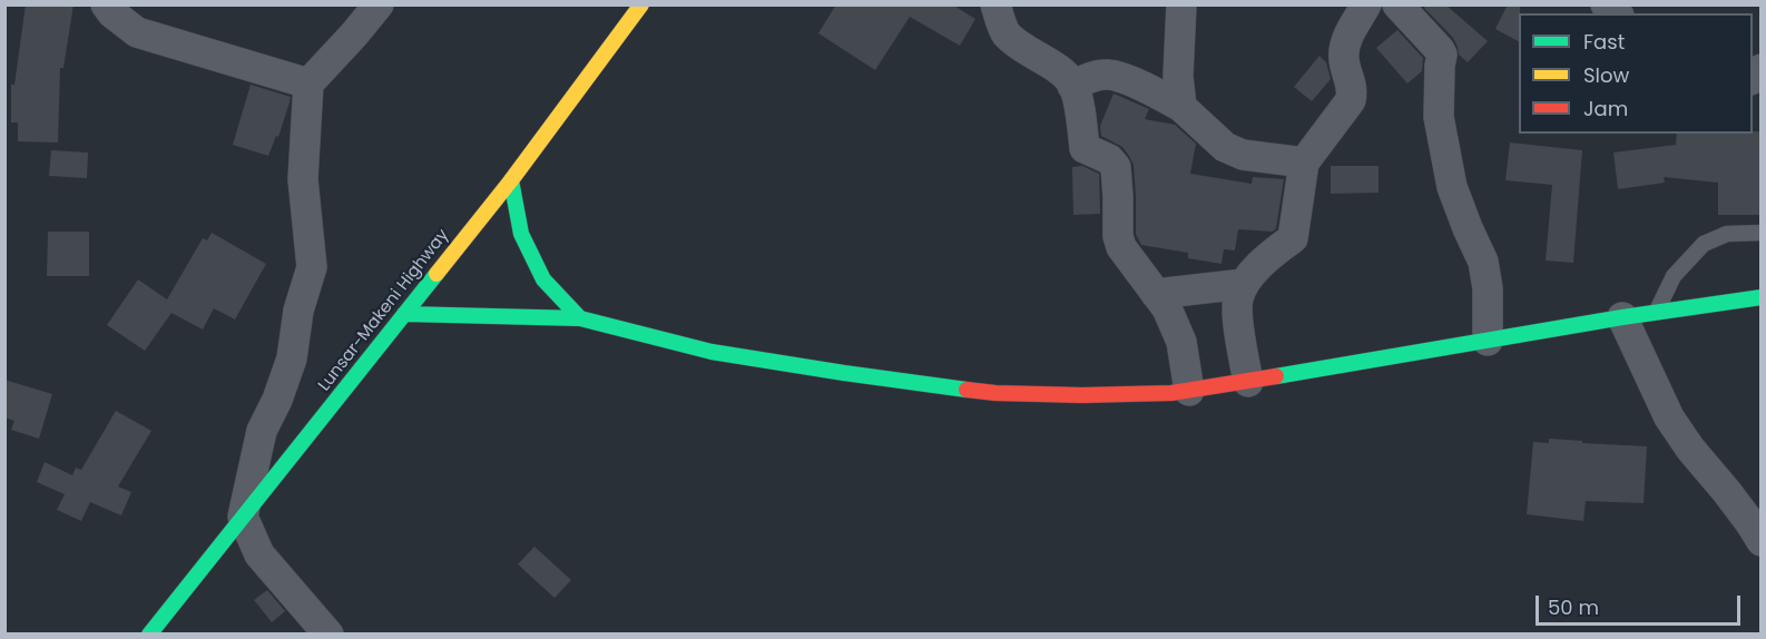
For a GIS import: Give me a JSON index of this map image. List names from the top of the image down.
{
  "streets": {
    "main road": ["Lunsar-Makeni Highway"]
  },
  "legend": ["Fast", "Slow", "Jam"],
  "scale_bar": "50 m"
}
